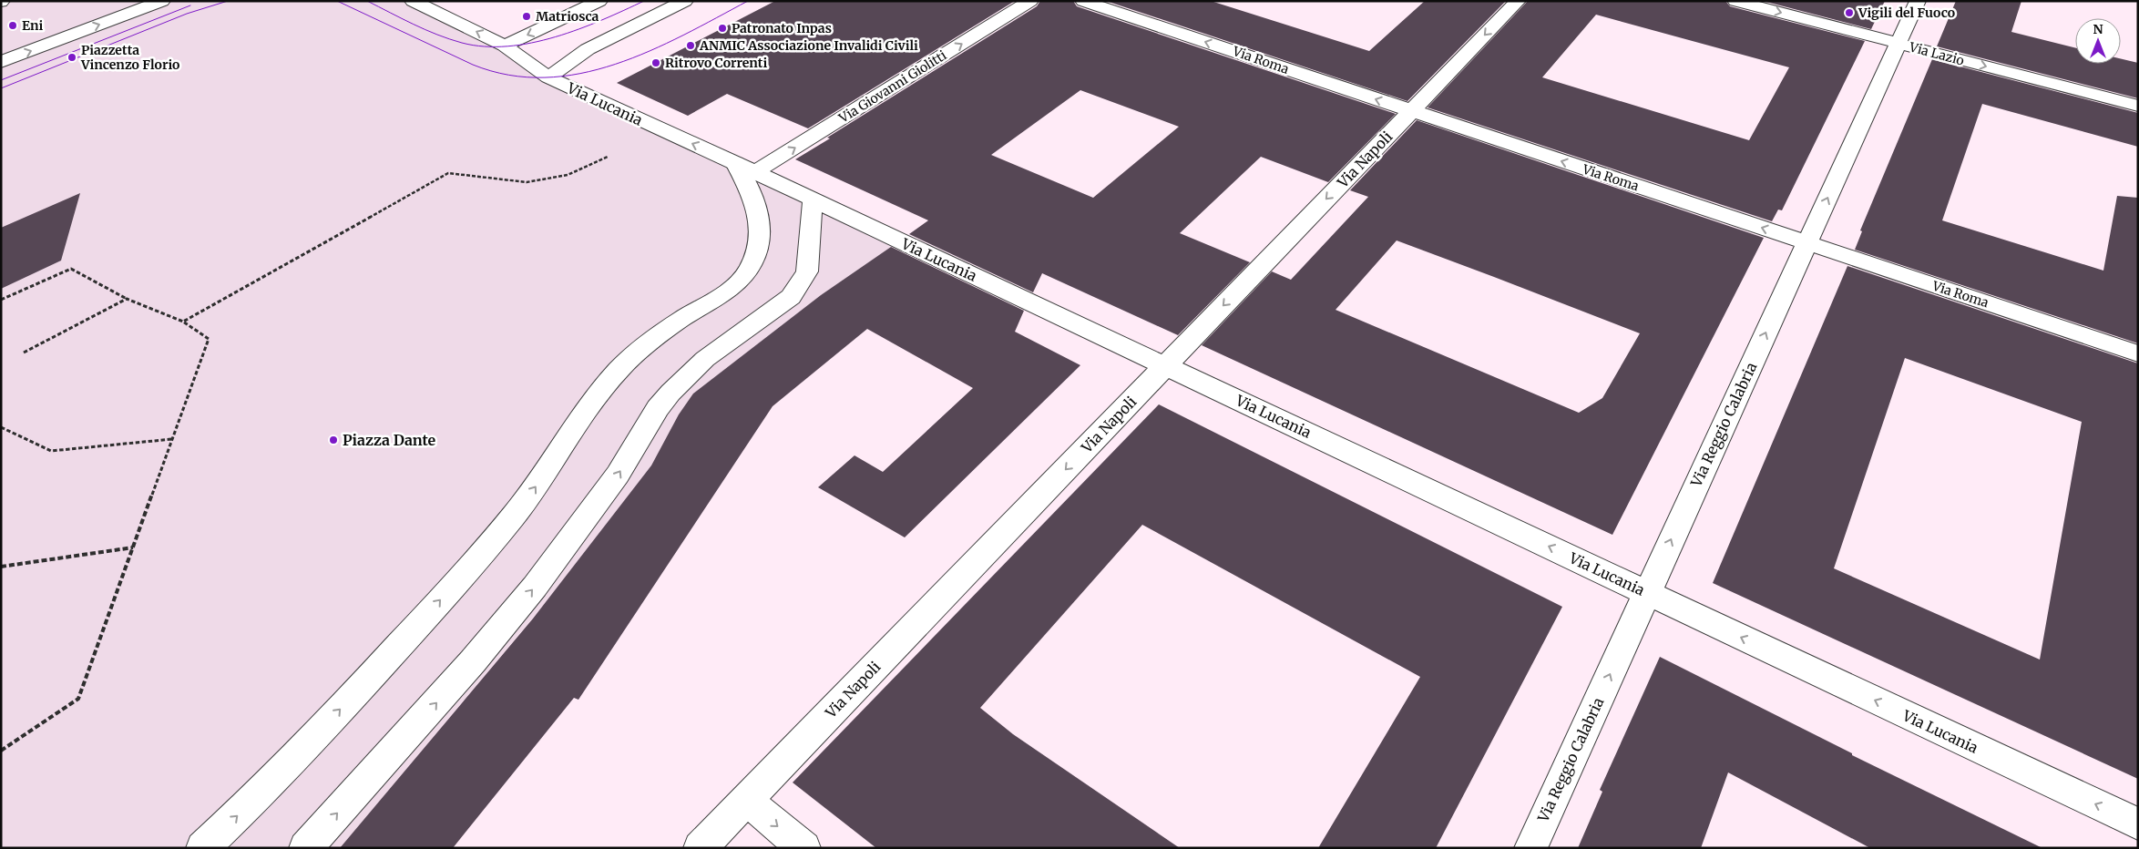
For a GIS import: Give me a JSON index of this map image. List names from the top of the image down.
{
  "streets": {
    "street": [
      "Via Lazio",
      "Via Roma",
      "Via Giovanni Giolitti",
      "Via Lucania",
      "Via Napoli",
      "Via Reggio Calabria"
    ]
  },
  "crossings": [
    ["Via Lazio", "Via Reggio Calabria"],
    ["Via Roma", "Via Napoli"],
    ["Via Roma", "Via Reggio Calabria"],
    ["Via Giovanni Giolitti", "Via Lucania"],
    ["Via Lucania", "Via Napoli"],
    ["Via Lucania", "Via Reggio Calabria"]
  ],
  "one_way": [
    "Via Lazio",
    "Via Roma",
    "Via Lucania",
    "Via Napoli",
    "Via Reggio Calabria"
  ],
  "places": [
    "Vigili del Fuoco",
    "Matriosca",
    "Eni",
    "Patronato Inpas",
    "ANMIC Associazione Invalidi Civili",
    "Piazzetta Vincenzo Florio",
    "Ritrovo Correnti",
    "Piazza Dante"
  ],
  "north": "top"
}
